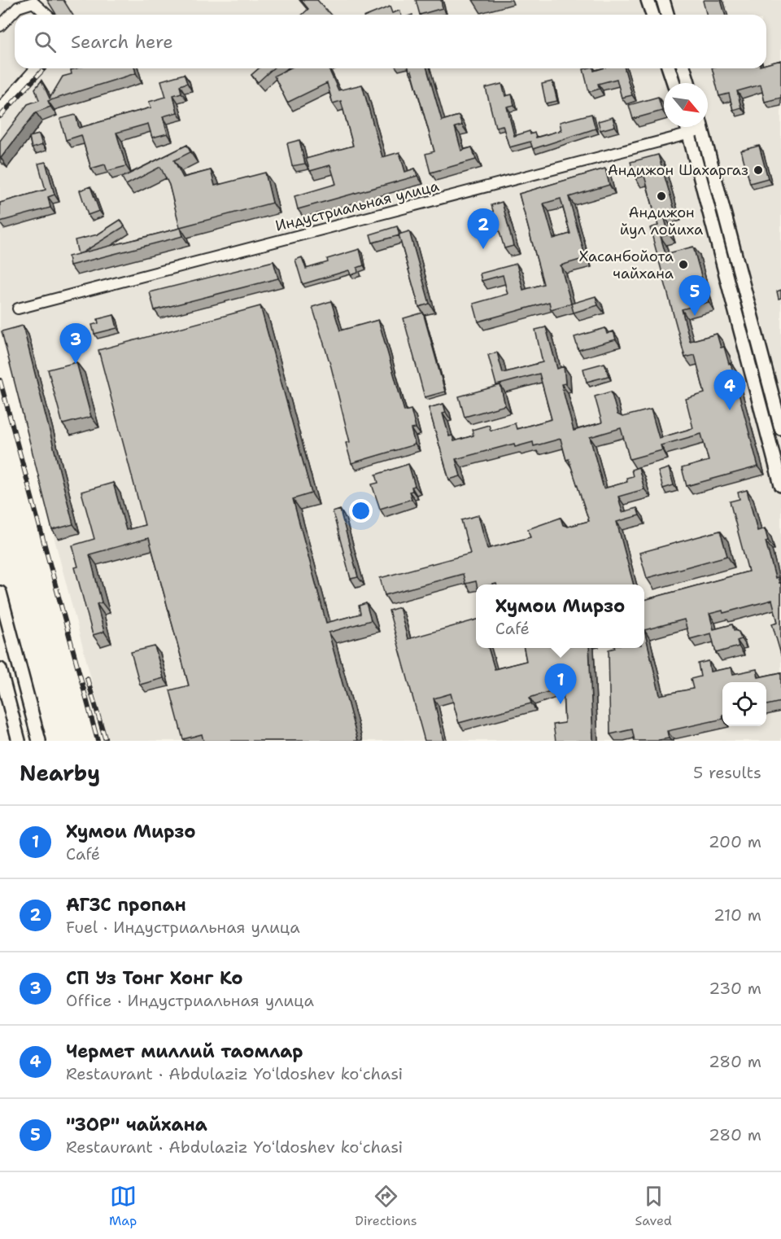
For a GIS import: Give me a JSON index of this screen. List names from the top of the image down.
{
  "streets": {
    "street": ["Индустриальная улица"]
  },
  "places": ["Андижон Шахаргаз", "Андижон йул лойиха", "Хасанбойота чайхана"],
  "north": "bottom right",
  "page": {
    "search": "Search here",
    "pins": [
      "2",
      "5",
      "3",
      "4",
      "1"
    ],
    "popup": ["Хумои Мирзо", "Café"],
    "heading": ["Nearby", "5 results"],
    "list": [
      {
        "mark": "1",
        "name": "Хумои Мирзо",
        "note": "Café",
        "value": "200 m"
      },
      {
        "mark": "2",
        "name": "АГЗС пропан",
        "note": "Fuel · Индустриальная улица",
        "value": "210 m"
      },
      {
        "mark": "3",
        "name": "СП Уз Тонг Хонг Ко",
        "note": "Office · Индустриальная улица",
        "value": "230 m"
      },
      {
        "mark": "4",
        "name": "Чермет миллий таомлар",
        "note": "Restaurant · Abdulaziz Yoʻldoshev koʻchasi",
        "value": "280 m"
      },
      {
        "mark": "5",
        "name": "\"ЗОР\" чайхана",
        "note": "Restaurant · Abdulaziz Yoʻldoshev koʻchasi",
        "value": "280 m"
      }
    ],
    "nav": ["Map", "Directions", "Saved"]
  }
}
